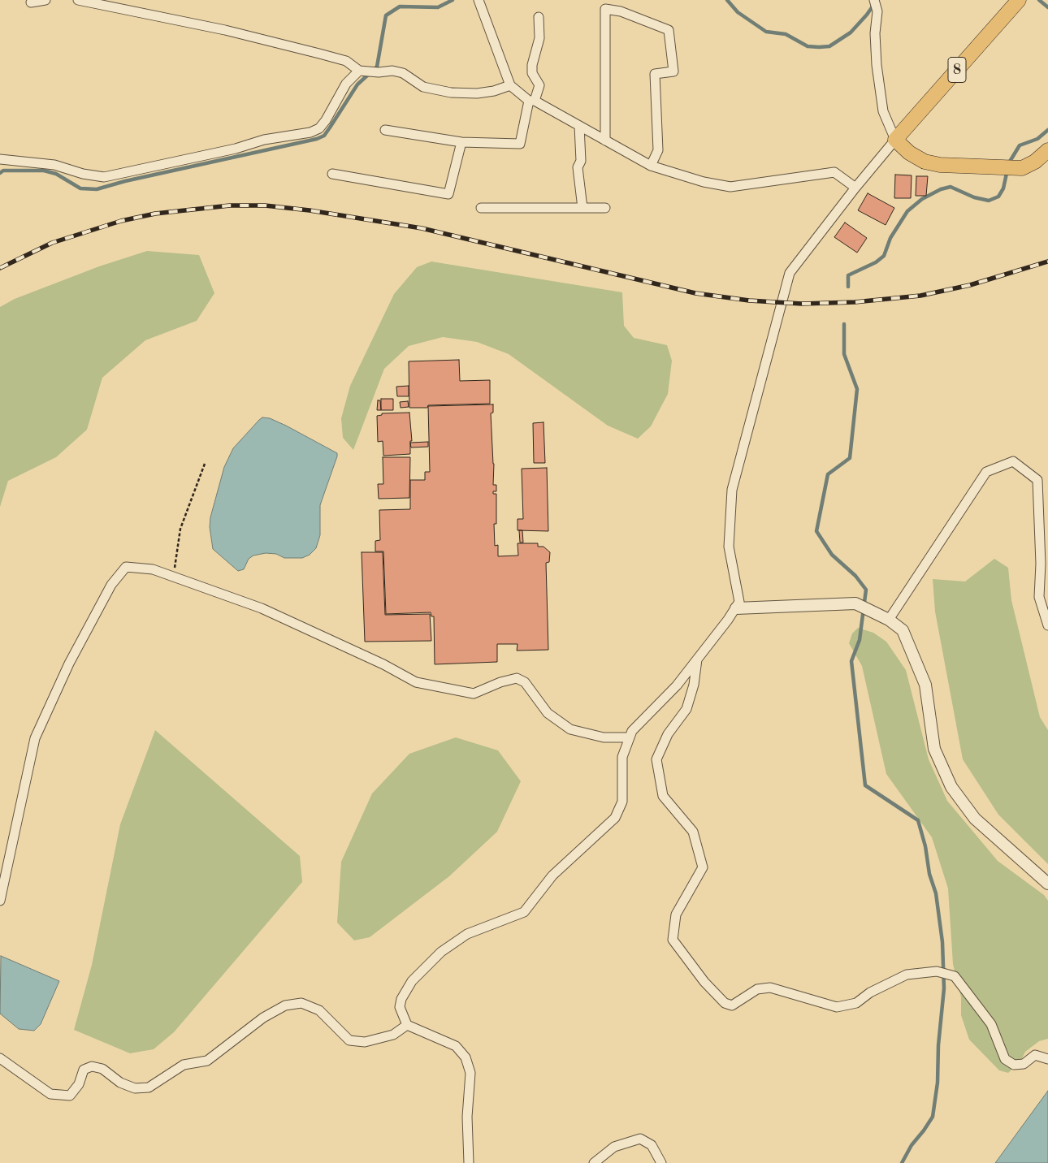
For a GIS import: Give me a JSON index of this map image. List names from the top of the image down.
{
  "streets": {
    "main road": ["8"]
  }
}
